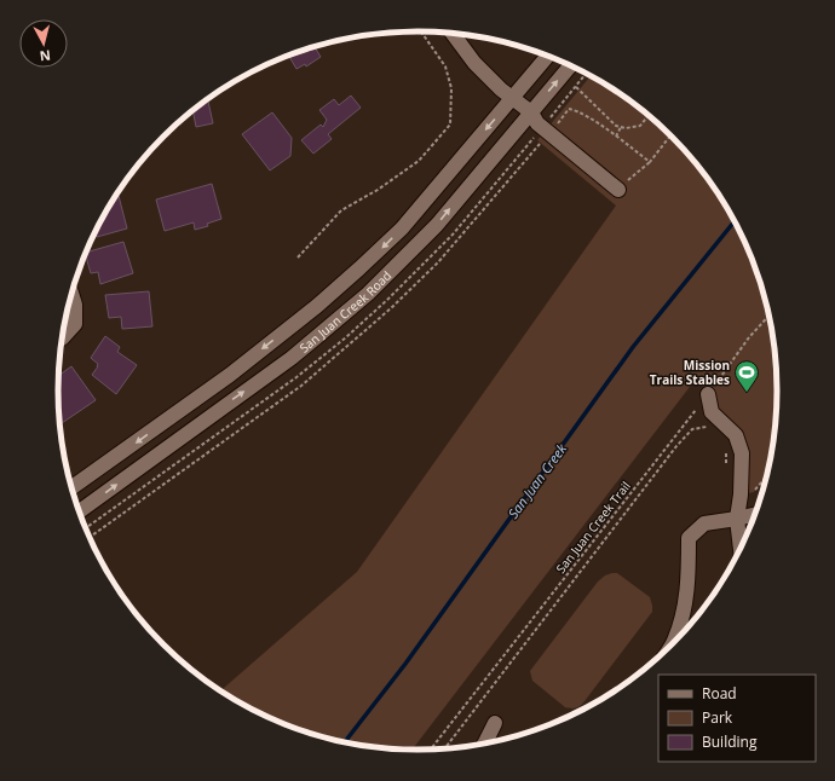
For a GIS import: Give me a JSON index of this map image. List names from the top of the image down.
{
  "streets": {
    "street": ["San Juan Creek Road"],
    "path": ["San Juan Creek Trail"]
  },
  "water": ["San Juan Creek"],
  "places": {
    "sports": ["Mission Trails Stables"]
  },
  "legend": ["Road", "Park", "Building"],
  "north": "bottom"
}
